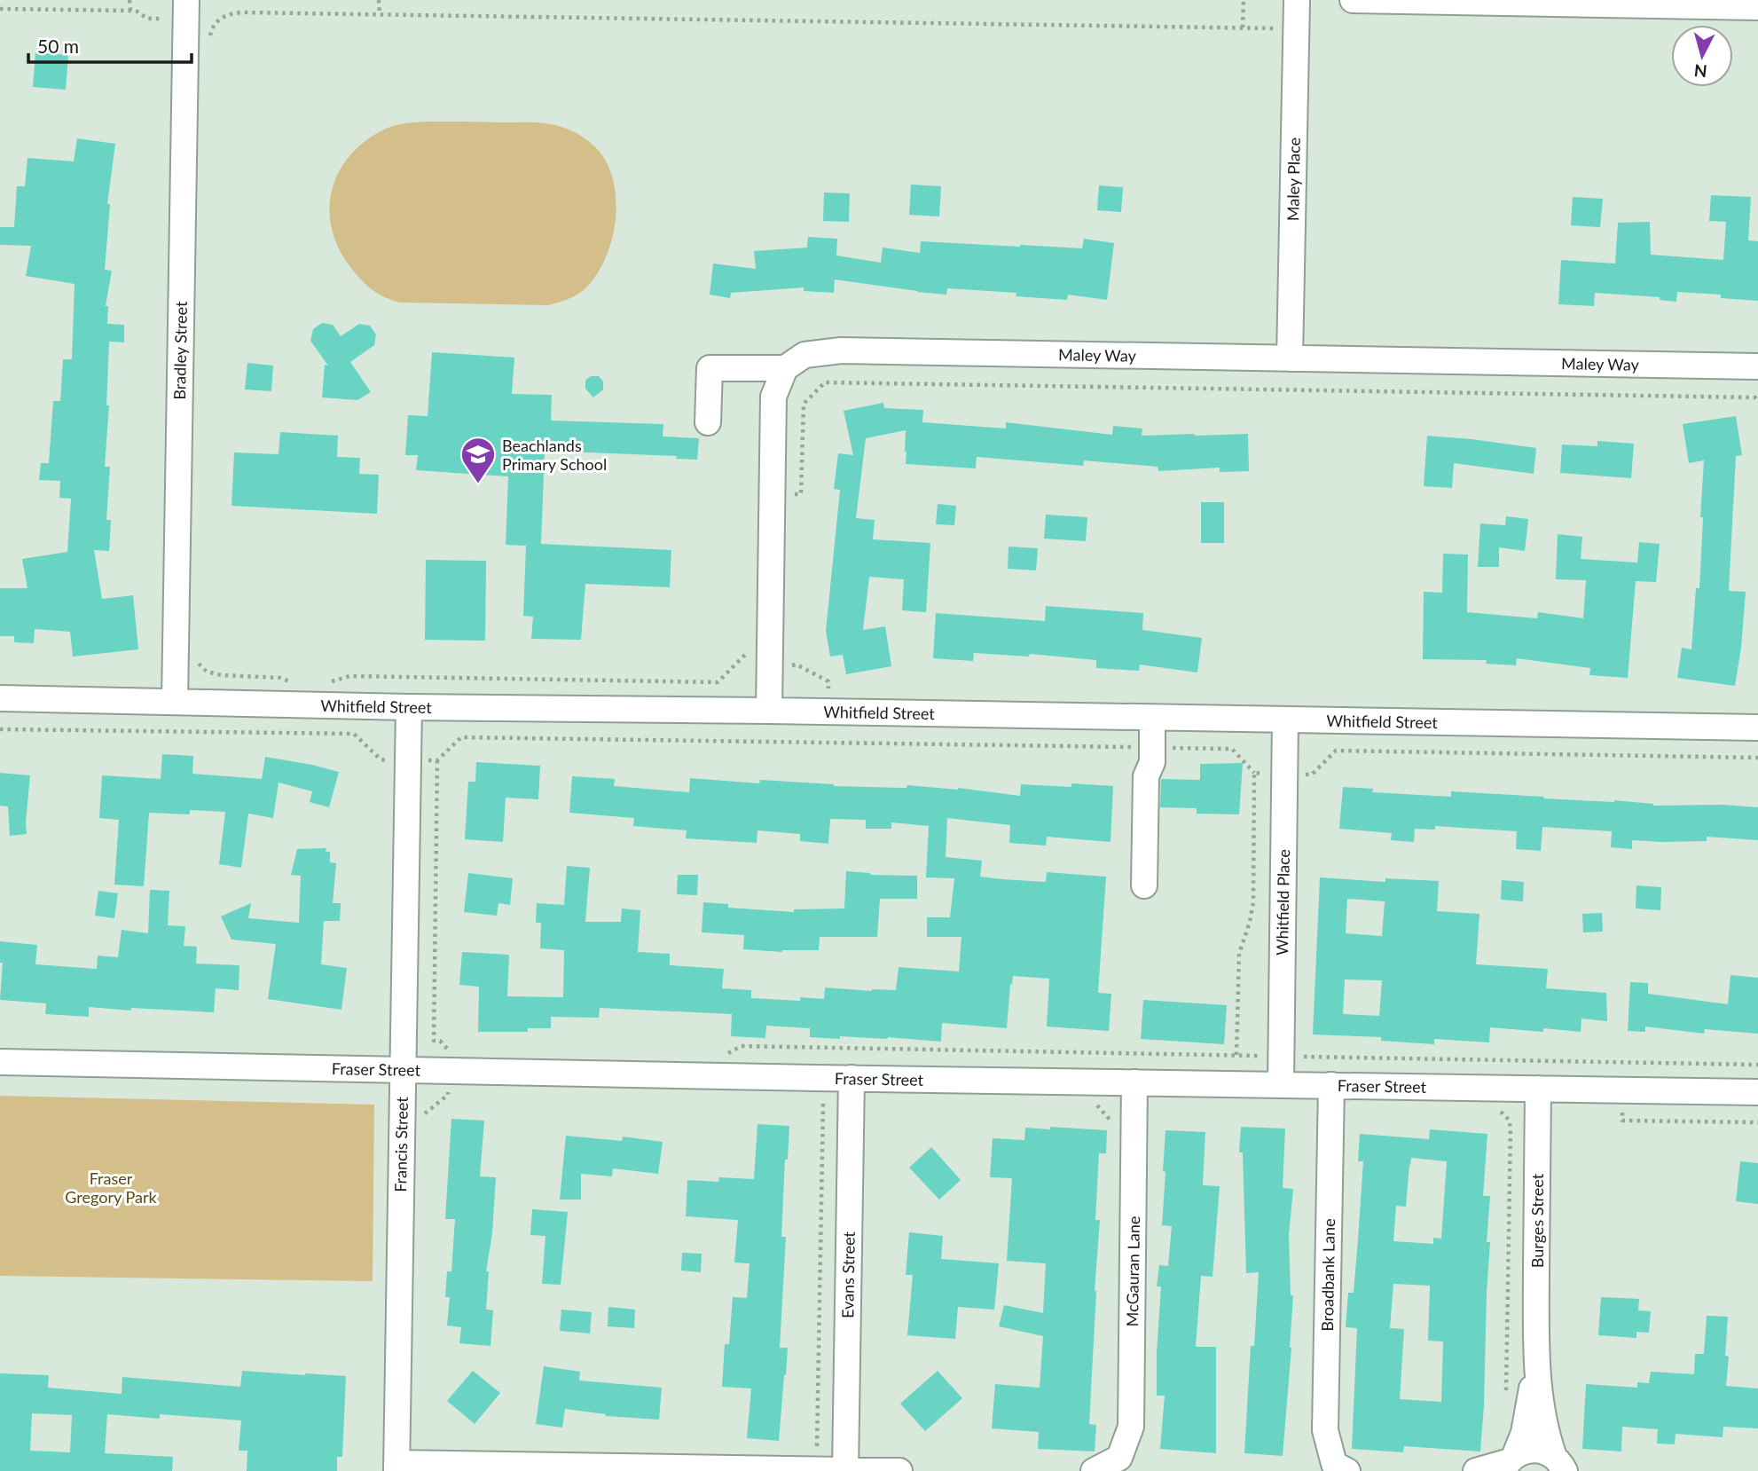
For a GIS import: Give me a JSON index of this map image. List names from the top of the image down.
{
  "streets": {
    "street": [
      "Maley Place",
      "Bradley Street",
      "Maley Way",
      "Whitfield Street",
      "Whitfield Place",
      "Fraser Street",
      "Francis Street",
      "Burges Street",
      "McGauran Lane",
      "Evans Street",
      "Broadbank Lane"
    ]
  },
  "crossings": [
    ["Maley Place", "Maley Way"],
    ["Bradley Street", "Whitfield Street"],
    ["Whitfield Street", "Whitfield Place"],
    ["Whitfield Street", "Francis Street"],
    ["Whitfield Place", "Fraser Street"],
    ["Fraser Street", "Francis Street"],
    ["Fraser Street", "Burges Street"],
    ["Fraser Street", "McGauran Lane"],
    ["Fraser Street", "Evans Street"],
    ["Fraser Street", "Broadbank Lane"]
  ],
  "parks": ["Fraser Gregory Park"],
  "places": {
    "school or university": ["Beachlands Primary School"]
  },
  "scale_bar": "50 m",
  "north": "bottom"
}
